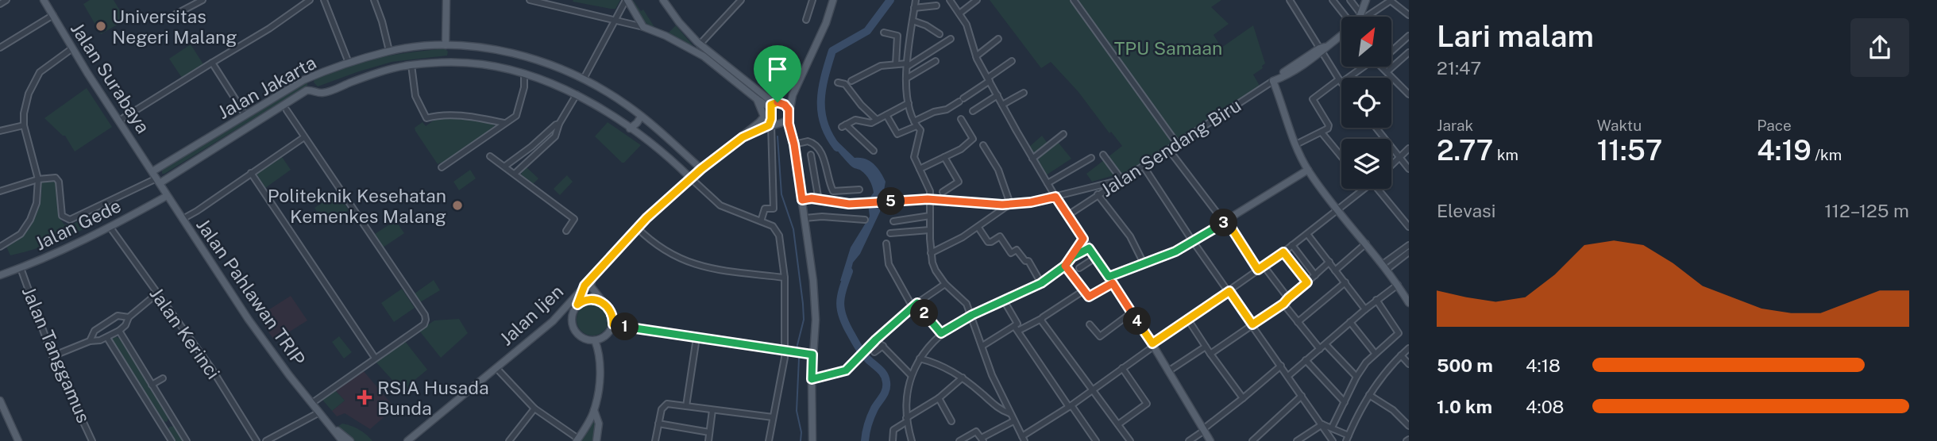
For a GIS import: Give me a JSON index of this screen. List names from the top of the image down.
{
  "streets": {
    "main road": [
      "Jalan Surabaya",
      "Jalan Jakarta",
      "Jalan Gede",
      "Jalan Pahlawan TRIP",
      "Jalan Ijen"
    ],
    "street": ["Jalan Sendang Biru", "Jalan Kerinci", "Jalan Tanggamus"]
  },
  "crossings": [
    ["Jalan Surabaya", "Jalan Jakarta"],
    ["Jalan Surabaya", "Jalan Pahlawan TRIP"],
    ["Jalan Jakarta", "Jalan Pahlawan TRIP"],
    ["Jalan Jakarta", "Jalan Ijen"],
    ["Jalan Gede", "Jalan Pahlawan TRIP"],
    ["Jalan Gede", "Jalan Kerinci"],
    ["Jalan Gede", "Jalan Tanggamus"]
  ],
  "parks": ["TPU Samaan"],
  "places": {
    "other": ["Universitas Negeri Malang", "Politeknik Kesehatan Kemenkes Malang"],
    "health": ["RSIA Husada Bunda"]
  },
  "north": "top right",
  "page": {
    "heading": ["Lari malam", "21:47"],
    "stats": [
      ["Jarak", "2.77 km"],
      ["Waktu", "11:57"],
      ["Pace", "4:19 /km"]
    ],
    "pins": [
      "5",
      "3",
      "2",
      "4",
      "1"
    ],
    "chart": ["Elevasi", "112–125 m"],
    "list": [
      {
        "name": "500 m",
        "note": "4:18"
      },
      {
        "name": "1.0 km",
        "note": "4:08"
      }
    ]
  }
}
